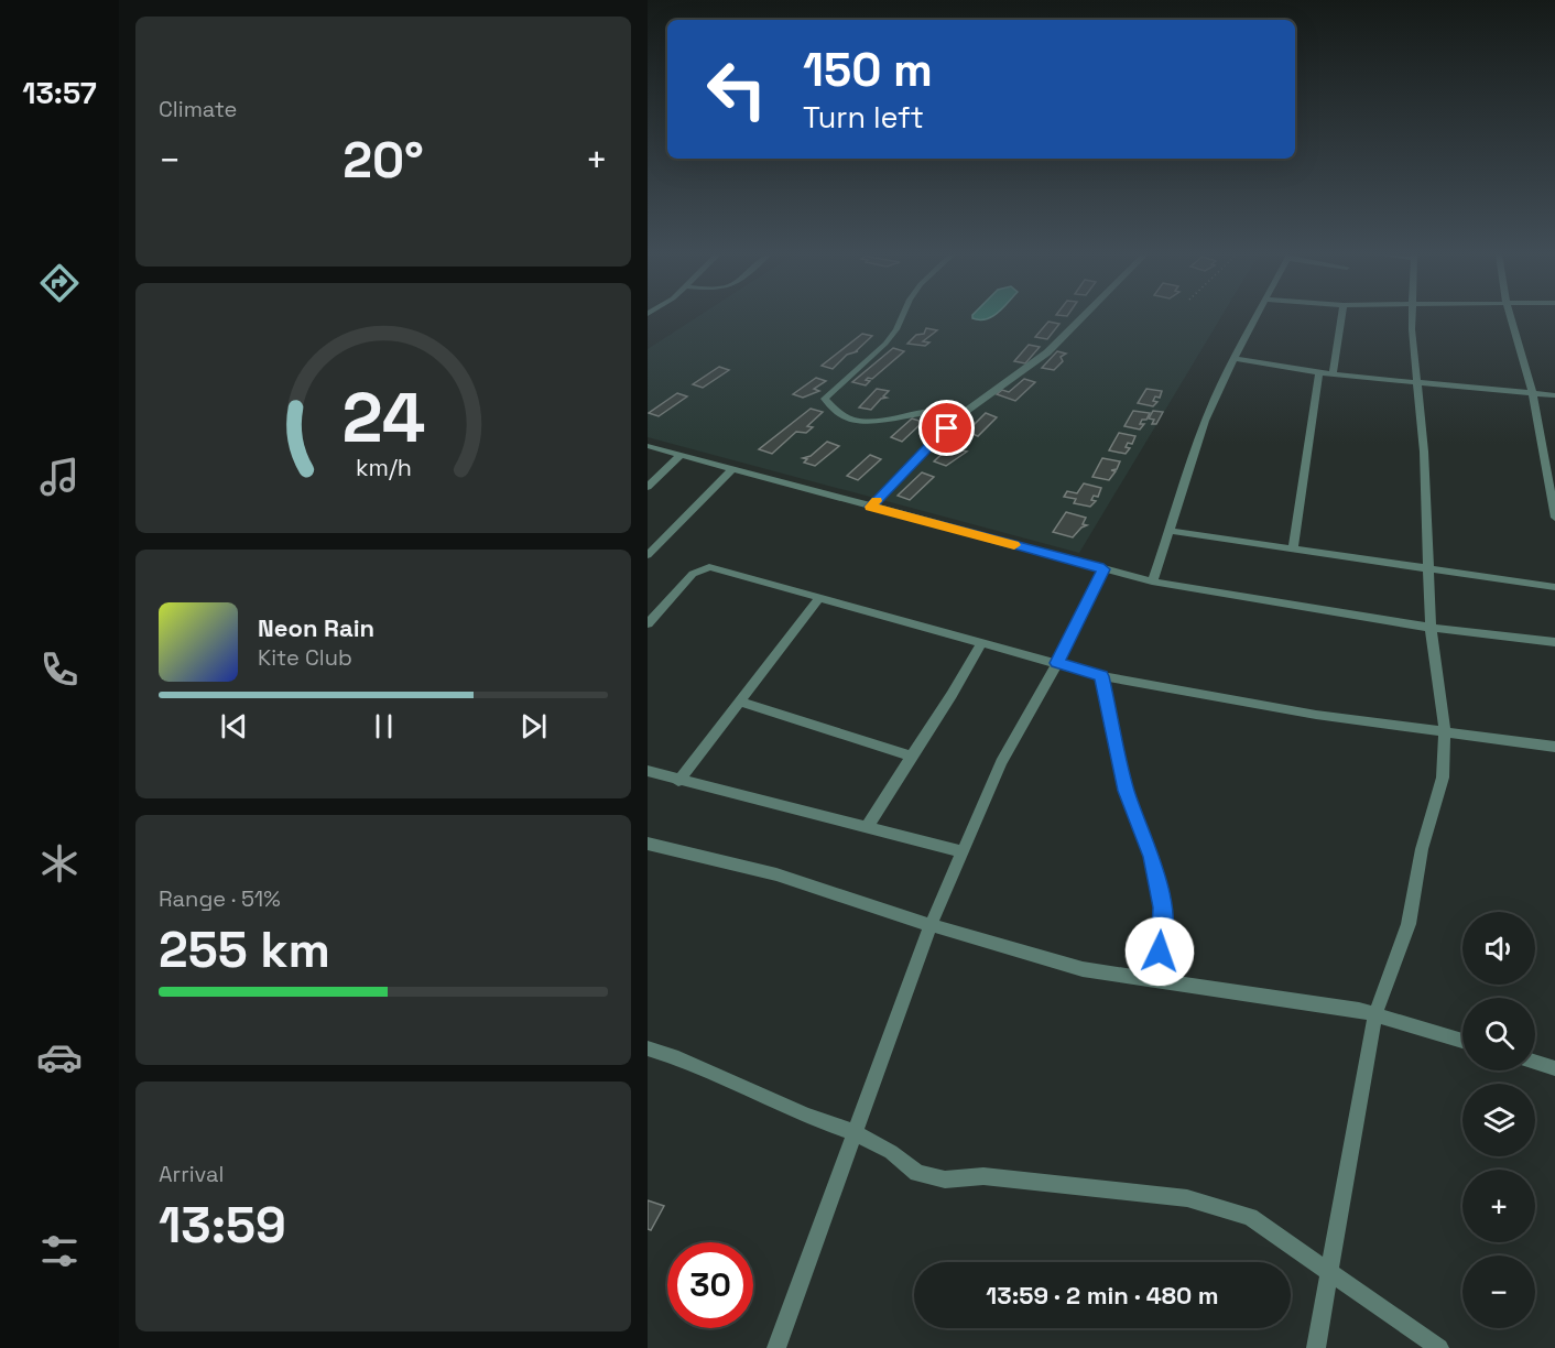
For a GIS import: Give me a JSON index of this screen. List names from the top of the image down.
{
  "page": {
    "tabs": "13:57",
    "tile": [
      "Climate",
      ["Range · 51%", "255 km"],
      ["Arrival", "13:59"]
    ],
    "turn": ["150 m", "Turn left"],
    "heat": ["−", "20°", "+"],
    "song": ["Neon Rain", "Kite Club"],
    "map_buttons": ["+", "−"],
    "limit": "30",
    "trip": "13:59 · 2 min · 480 m",
    "gauge": ["24", "km/h"]
  }
}
